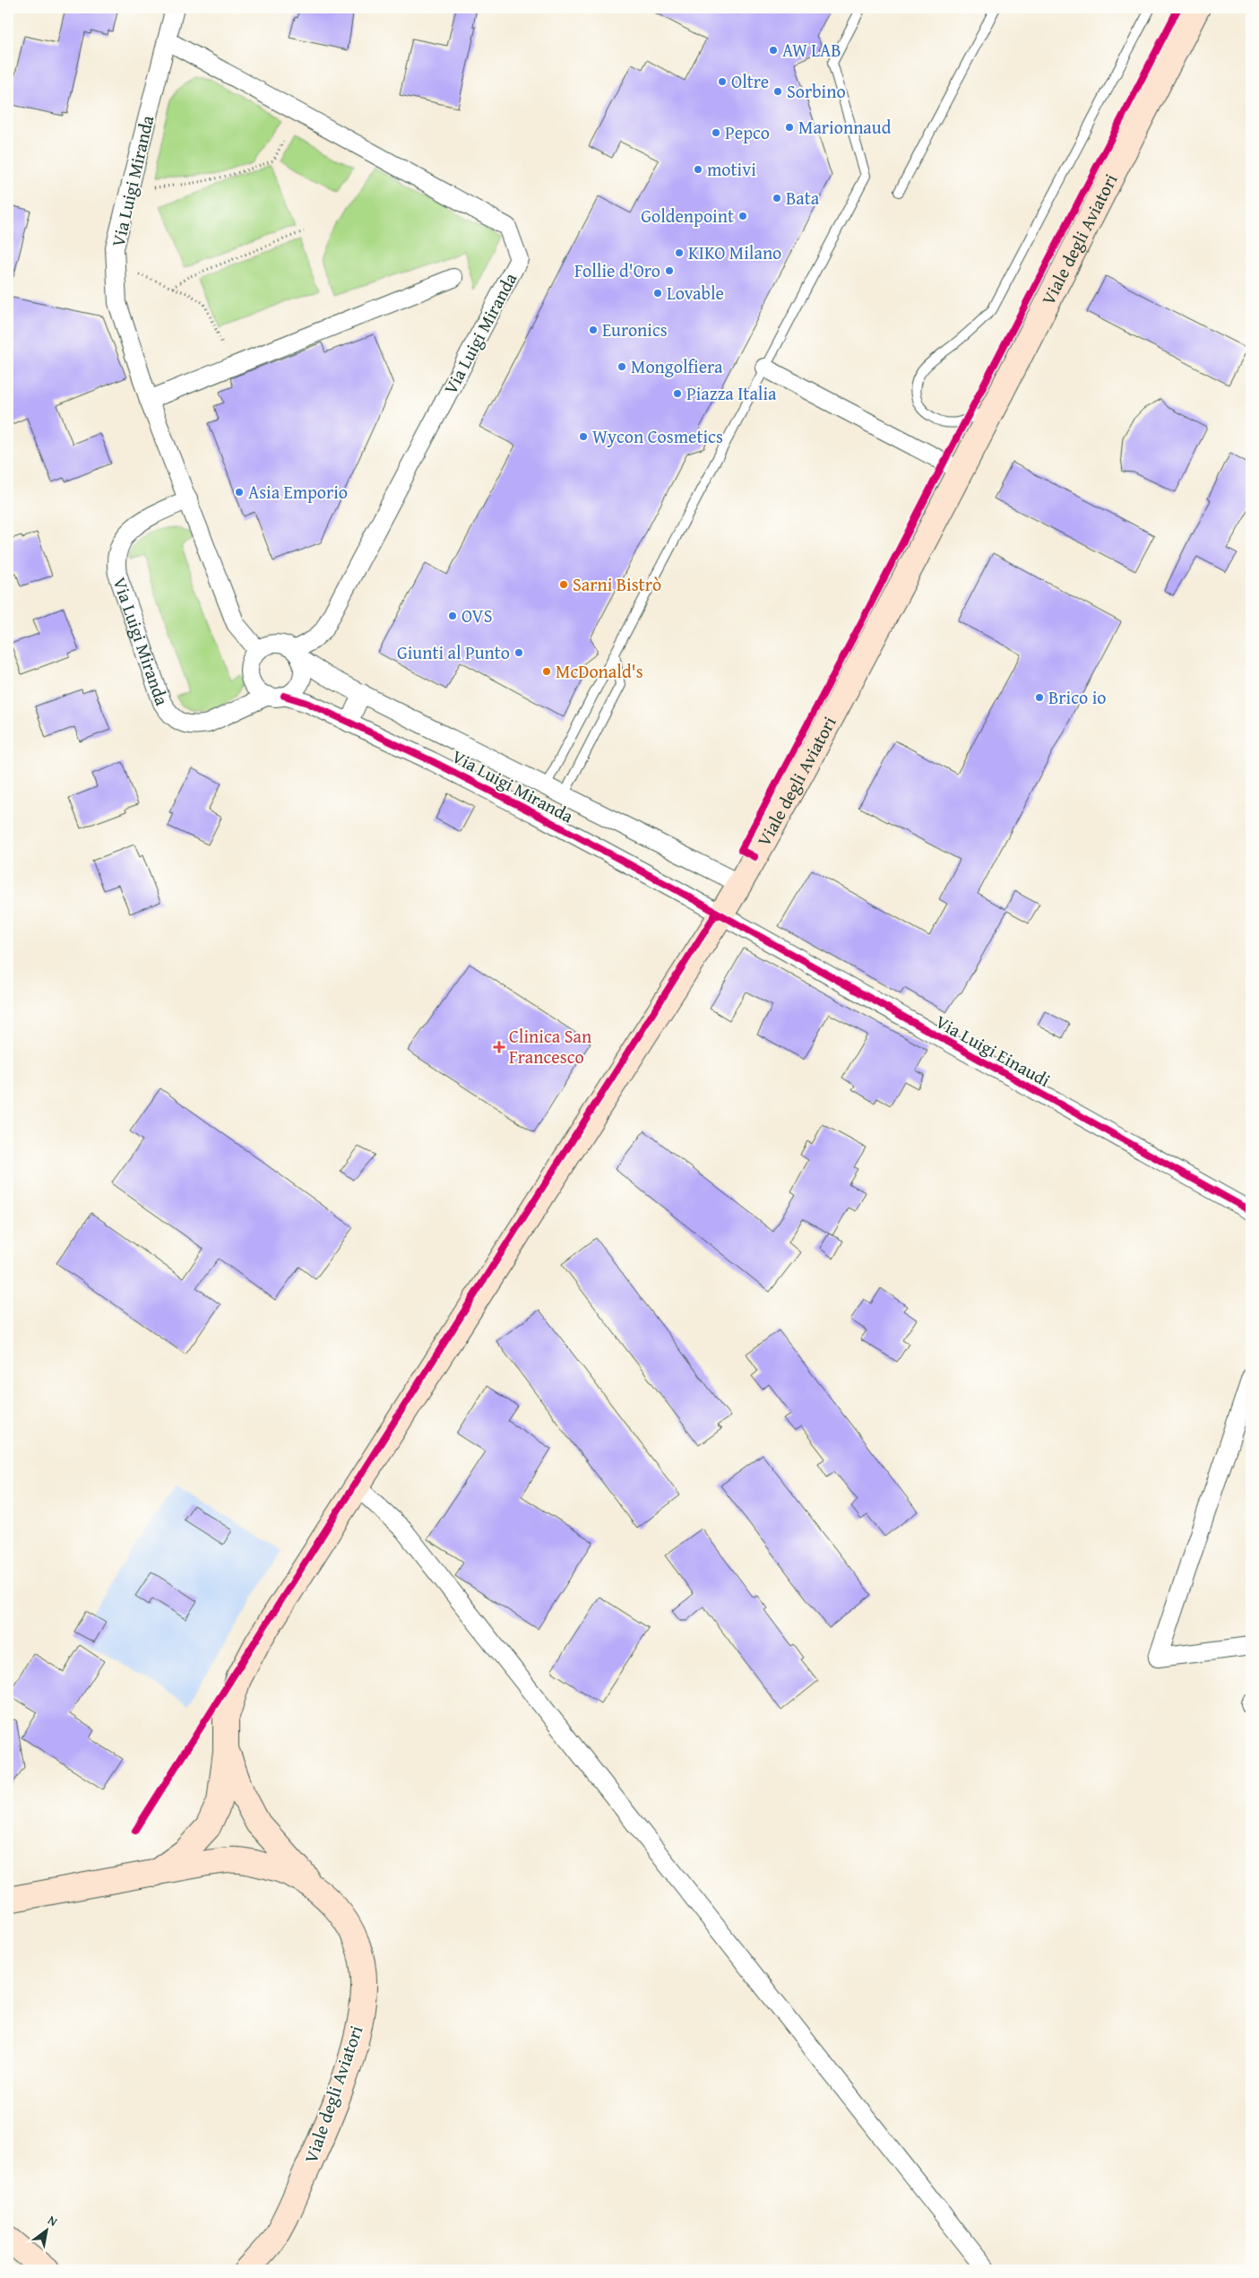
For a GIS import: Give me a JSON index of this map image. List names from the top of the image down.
{
  "streets": {
    "main road": ["Viale degli Aviatori"],
    "street": ["Via Luigi Miranda", "Via Luigi Einaudi"]
  },
  "crossings": [
    ["Via Luigi Miranda", "Viale degli Aviatori"],
    ["Via Luigi Miranda", "Via Luigi Einaudi"],
    ["Viale degli Aviatori", "Via Luigi Einaudi"]
  ],
  "places": {
    "other": [
      "AW LAB",
      "Oltre",
      "Sorbino",
      "Marionnaud",
      "Pepco",
      "motivi",
      "Bata",
      "Goldenpoint",
      "KIKO Milano",
      "Follie d'Oro",
      "Lovable",
      "Euronics",
      "Mongolfiera",
      "Piazza Italia",
      "Wycon Cosmetics",
      "Asia Emporio",
      "Sarni Bistrò",
      "OVS",
      "Giunti al Punto",
      "McDonald's",
      "Brico io"
    ],
    "health": ["Clinica San Francesco"]
  },
  "north": "top right"
}
